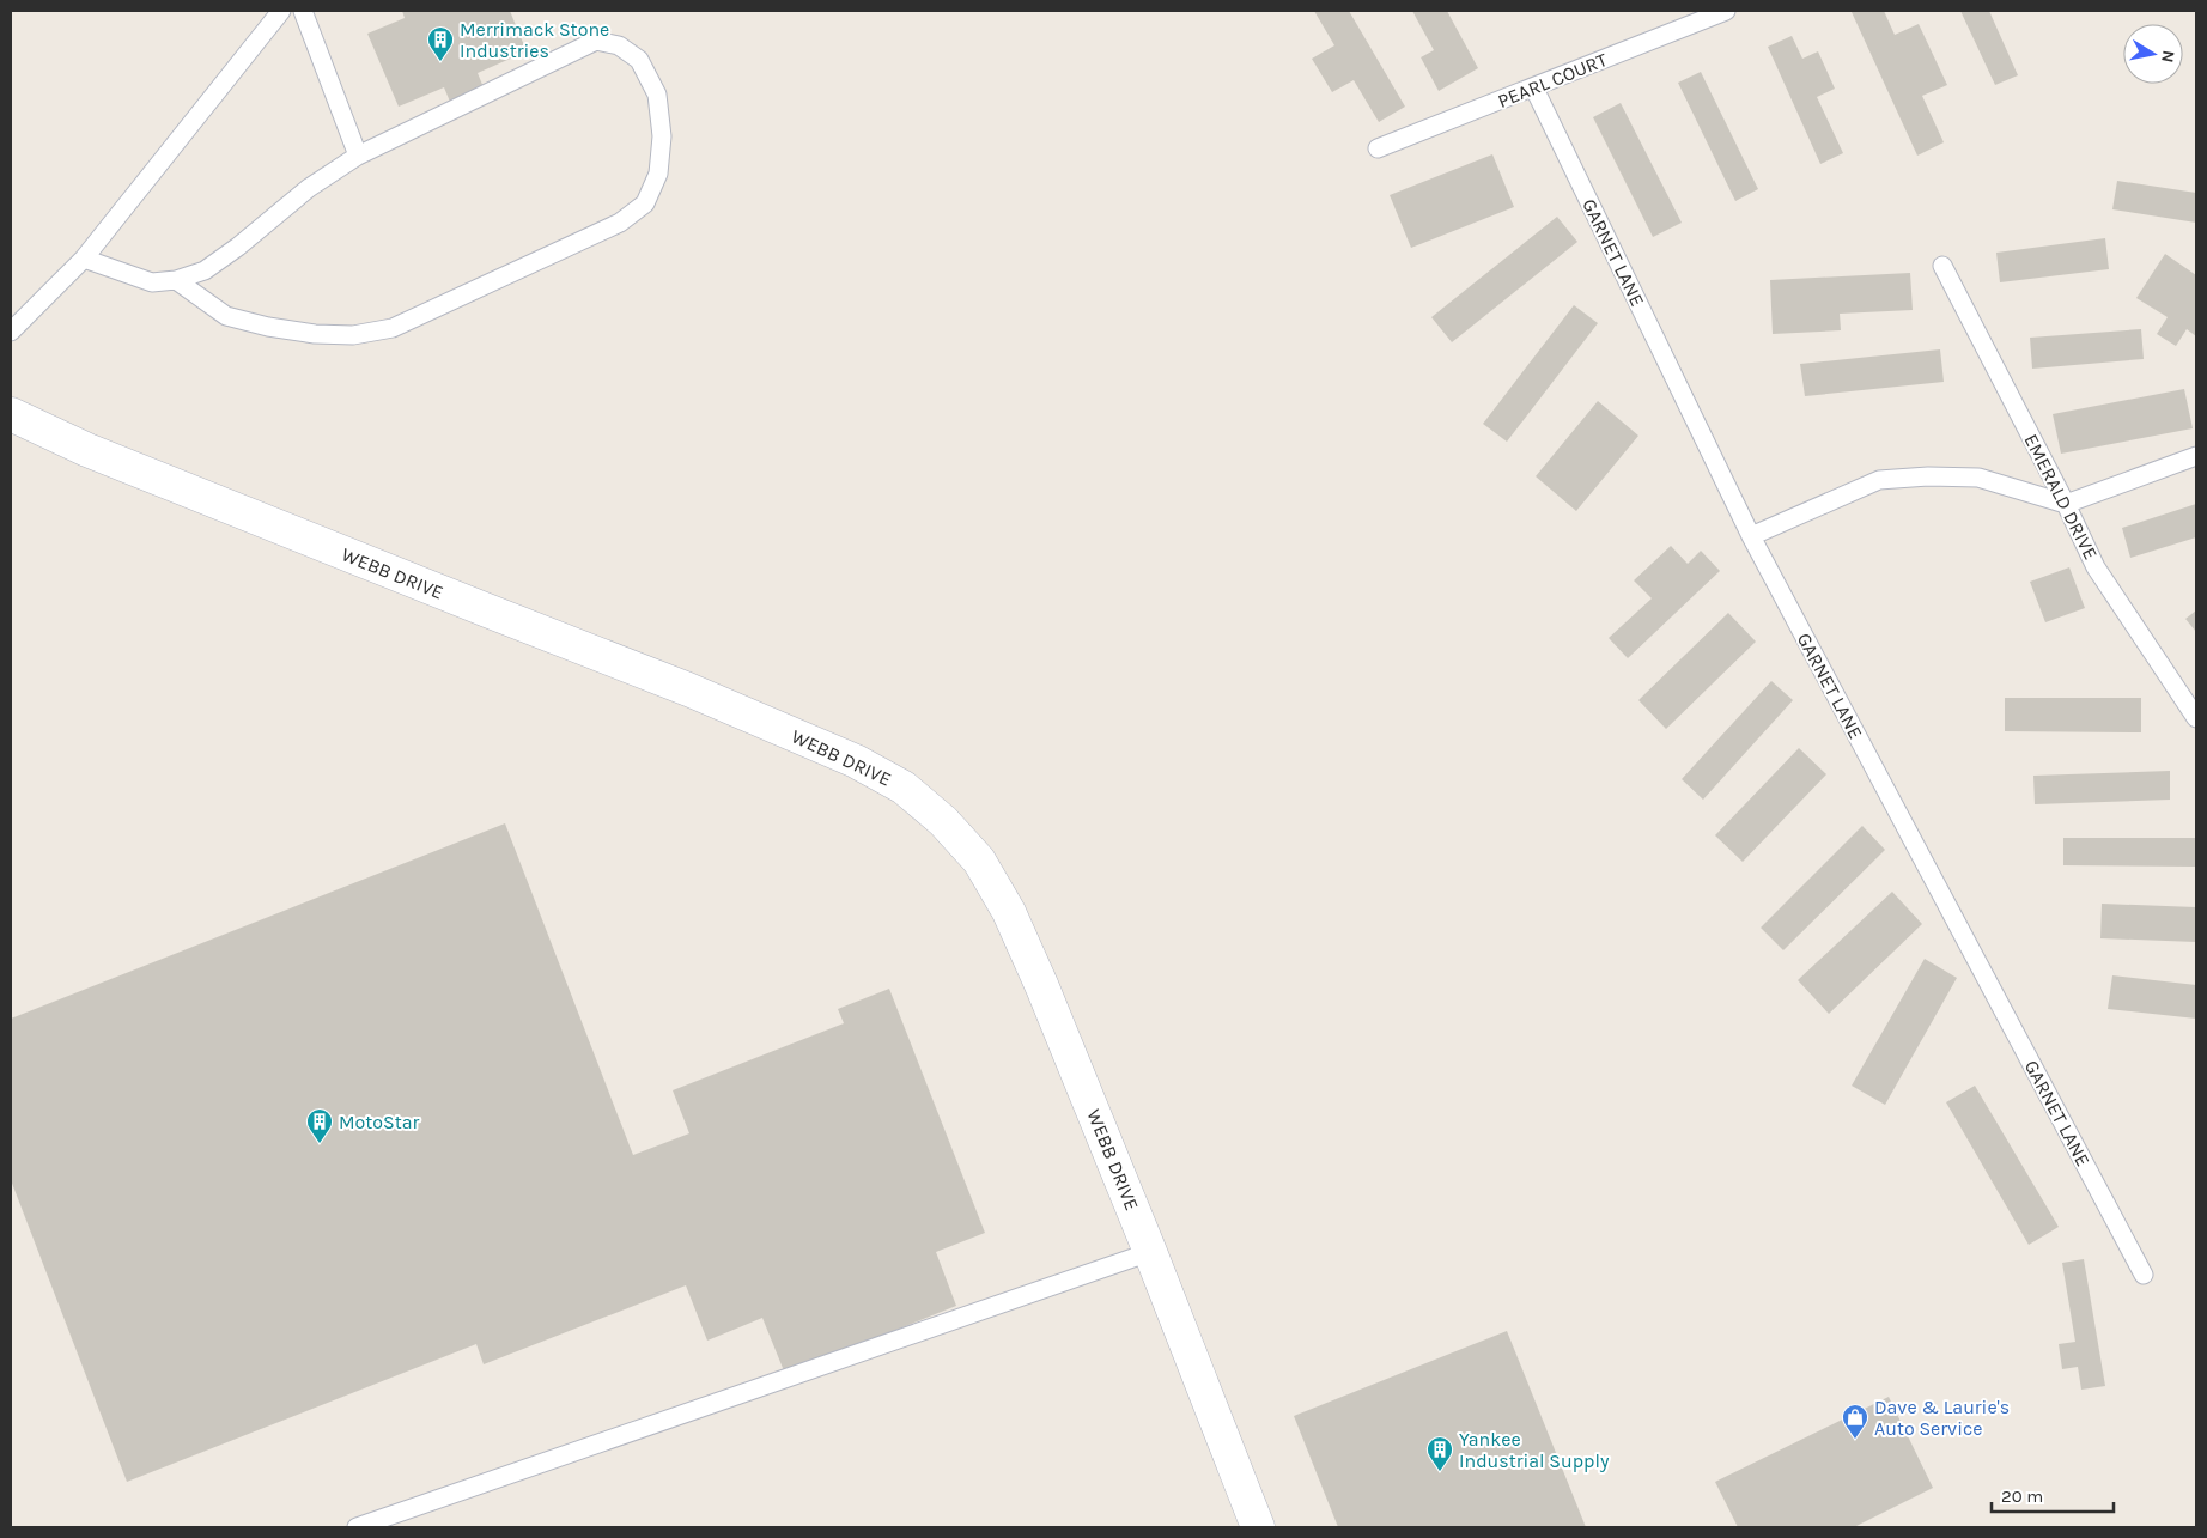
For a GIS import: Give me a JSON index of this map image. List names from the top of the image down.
{
  "streets": {
    "street": ["WEBB DRIVE"],
    "lane": ["PEARL COURT", "GARNET LANE", "EMERALD DRIVE"]
  },
  "crossings": [
    ["PEARL COURT", "GARNET LANE"]
  ],
  "places": {
    "building": ["Merrimack Stone Industries", "MotoStar", "Yankee Industrial Supply"],
    "shop": ["Dave & Laurie's Auto Service"]
  },
  "scale_bar": "20 m",
  "north": "right"
}
